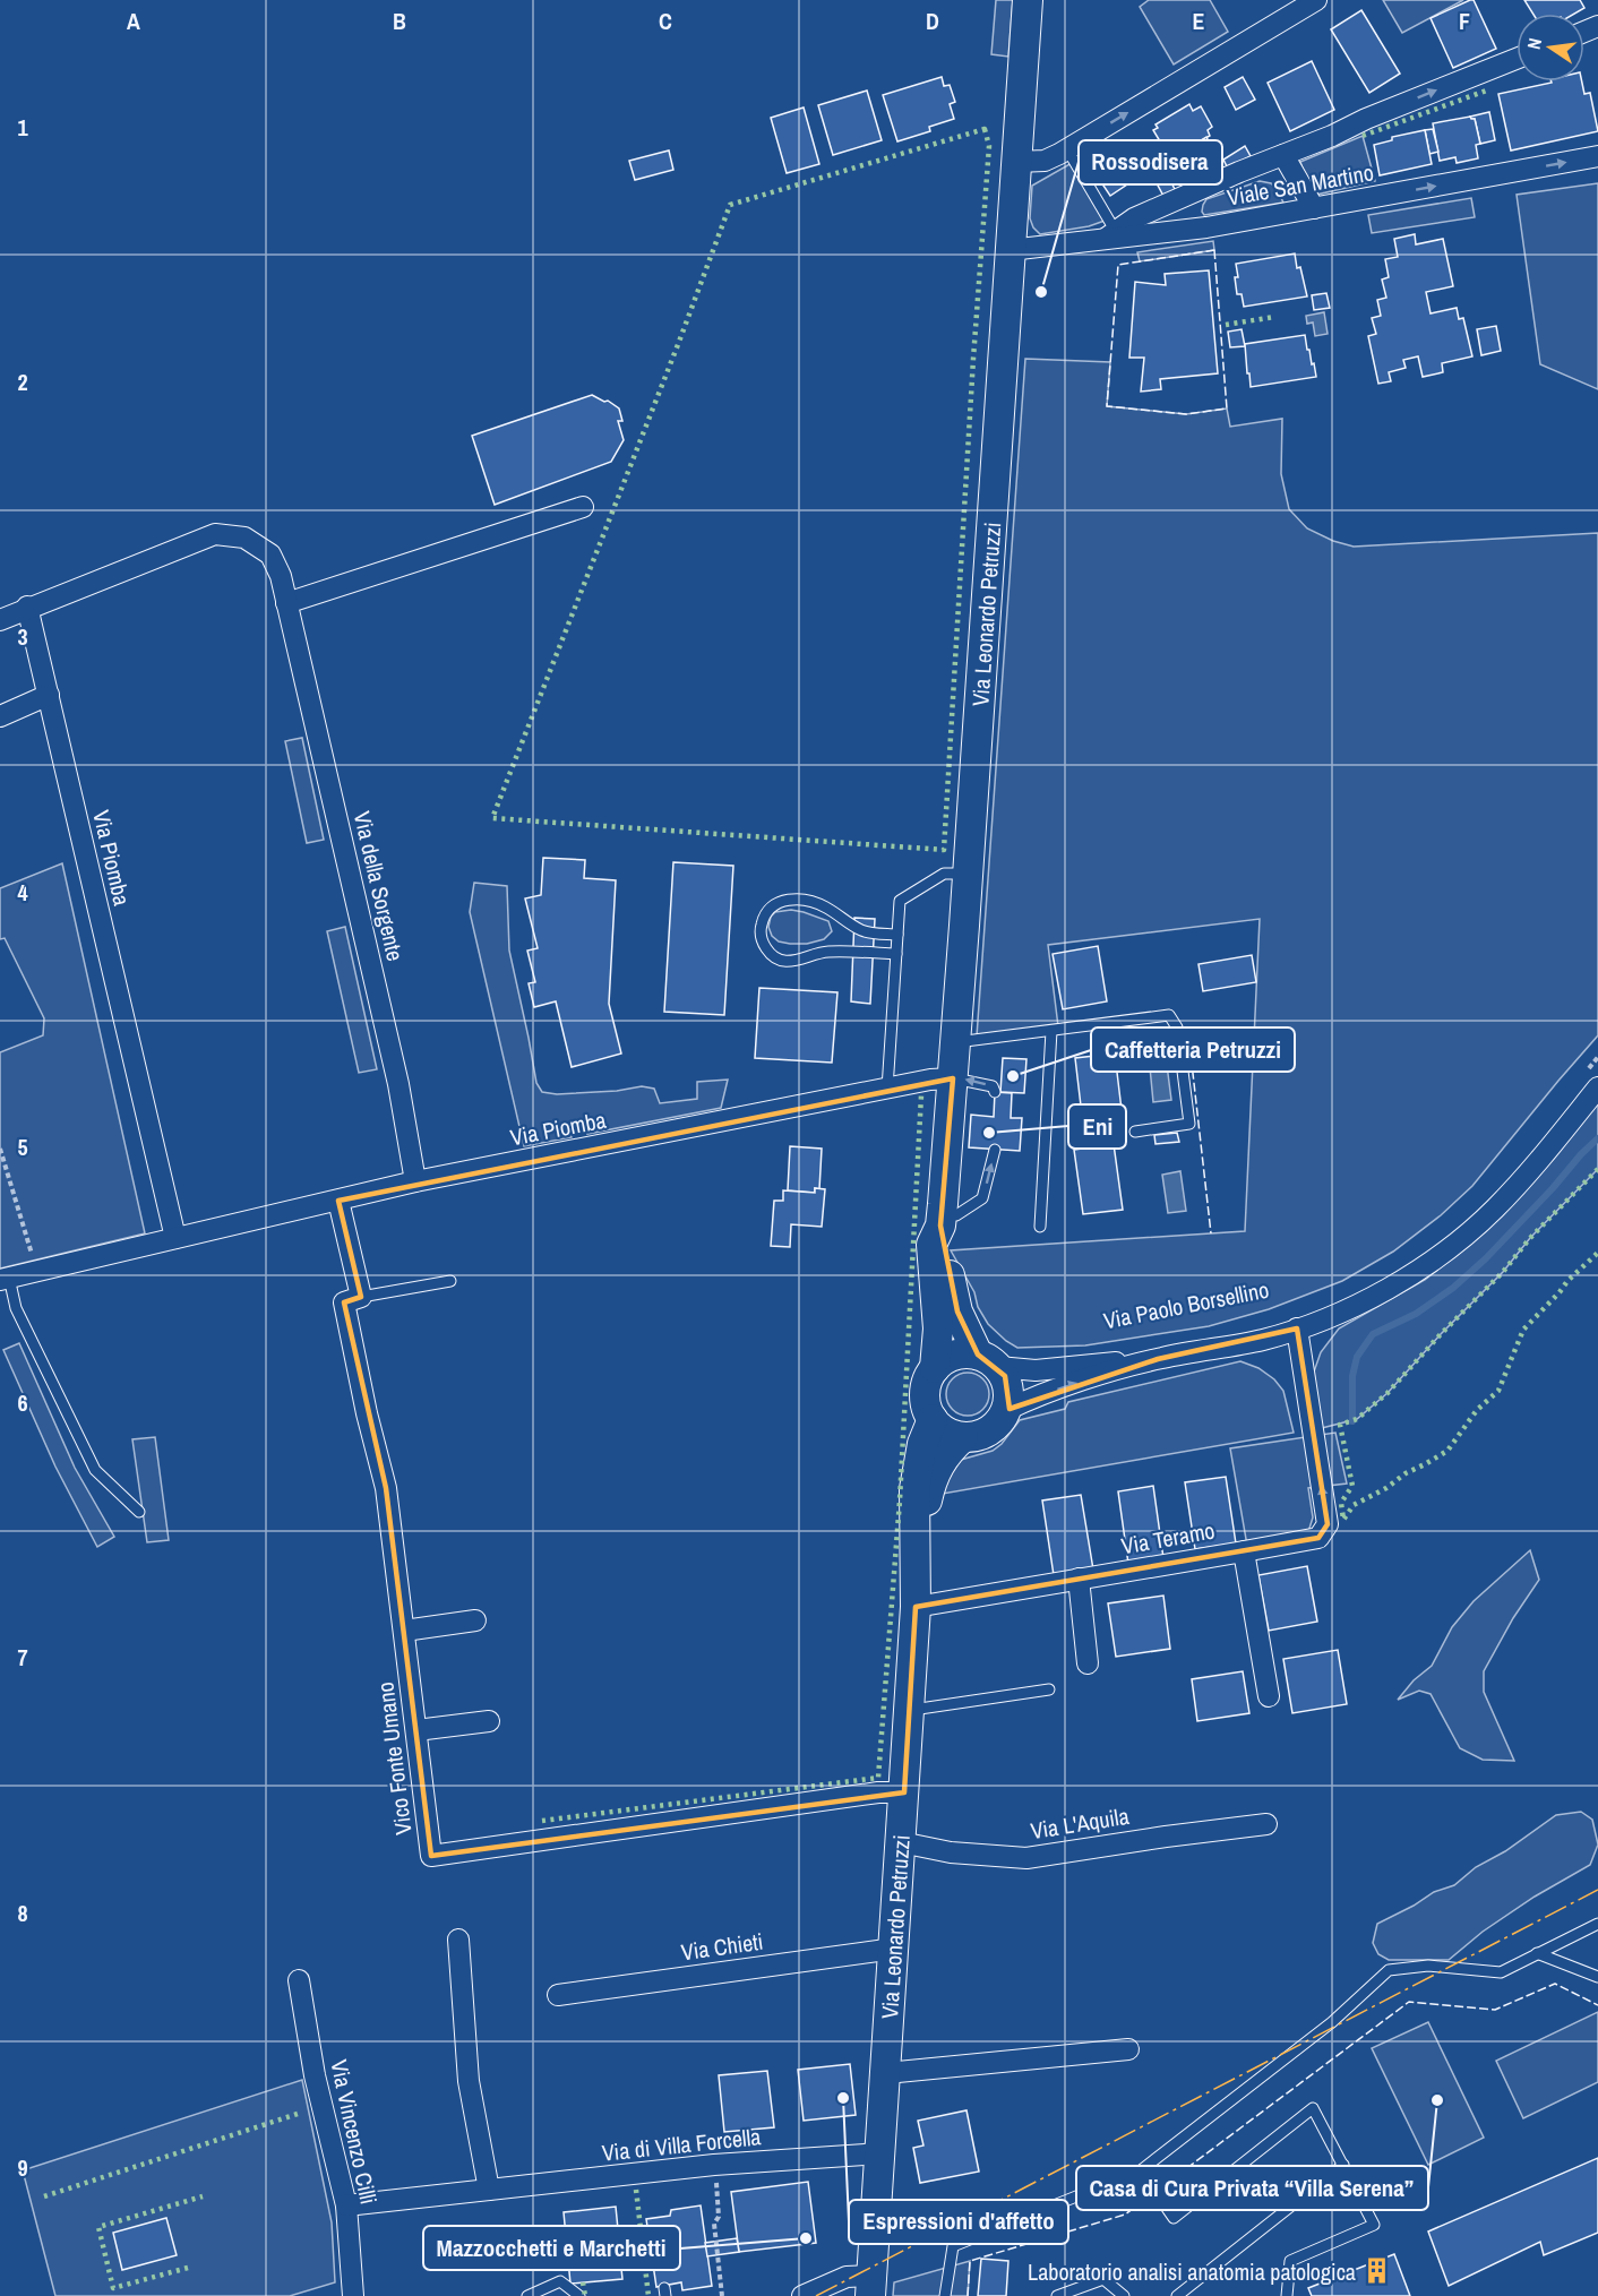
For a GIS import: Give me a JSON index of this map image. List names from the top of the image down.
{
  "streets": {
    "main road": ["Via Leonardo Petruzzi"],
    "street": [
      "Viale San Martino",
      "Via Piomba",
      "Via della Sorgente",
      "Via Paolo Borsellino",
      "Via Teramo",
      "Vico Fonte Umano",
      "Via L'Aquila",
      "Via Chieti",
      "Via Vincenzo Cilli",
      "Via di Villa Forcella"
    ]
  },
  "crossings": [
    ["Viale San Martino", "Via Leonardo Petruzzi"],
    ["Via Leonardo Petruzzi", "Via Piomba"],
    ["Via Leonardo Petruzzi", "Via Paolo Borsellino"],
    ["Via Leonardo Petruzzi", "Via Teramo"],
    ["Via Leonardo Petruzzi", "Vico Fonte Umano"],
    ["Via Leonardo Petruzzi", "Via L'Aquila"],
    ["Via Leonardo Petruzzi", "Via Chieti"],
    ["Via Leonardo Petruzzi", "Via di Villa Forcella"],
    ["Via Piomba", "Via della Sorgente"],
    ["Via Vincenzo Cilli", "Via di Villa Forcella"]
  ],
  "places": {
    "other": [
      "Rossodisera",
      "Caffetteria Petruzzi",
      "Eni",
      "Espressioni d'affetto",
      "Casa di Cura Privata “Villa Serena”",
      "Mazzocchetti e Marchetti"
    ],
    "building": ["Laboratorio analisi anatomia patologica"]
  },
  "north": "left",
  "grid": {
    "columns": [
      "A",
      "B",
      "C",
      "D",
      "E",
      "F"
    ],
    "rows": [
      "1",
      "2",
      "3",
      "4",
      "5",
      "6",
      "7",
      "8",
      "9"
    ]
  }
}
